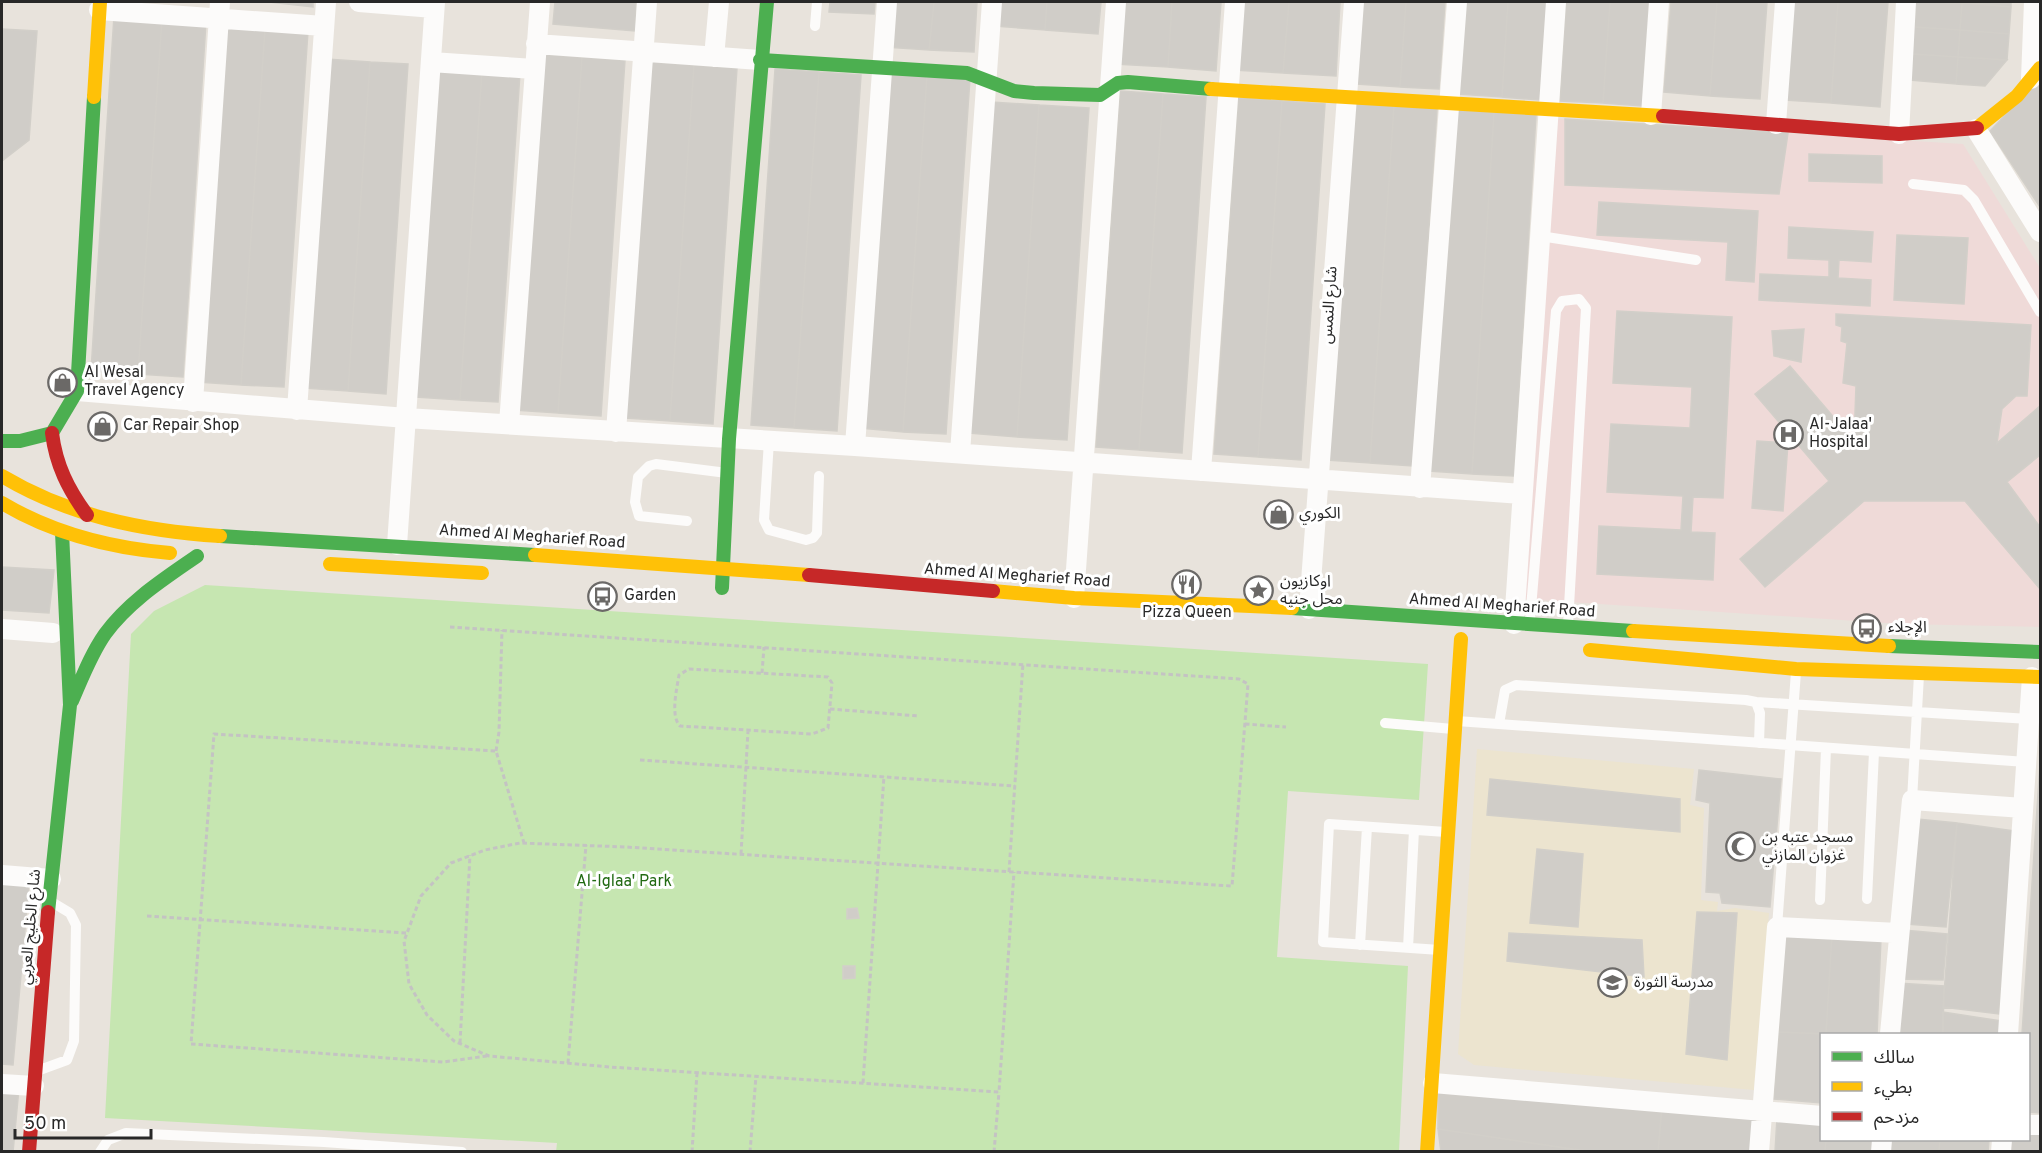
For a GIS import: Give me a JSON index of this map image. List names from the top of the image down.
{
  "streets": {
    "main road": ["Ahmed Al Megharief Road", "شارع الخليج العربي"],
    "street": ["شارع النمس"]
  },
  "crossings": [
    ["شارع النمس", "Ahmed Al Megharief Road"]
  ],
  "parks": ["Al-Iglaa' Park"],
  "places": {
    "shop": ["Al Wesal Travel Agency", "Car Repair Shop", "الكوري"],
    "hospital": ["Al-Jalaa' Hospital"],
    "restaurant": ["Pizza Queen"],
    "place": ["اوكازيون محل جنيه"],
    "bus stop": ["Garden", "الإجلاء"],
    "mosque": ["مسجد عتبه بن غزوان المازني"],
    "school or university": ["مدرسة الثورة"]
  },
  "legend": ["سالك", "بطيء", "مزدحم"],
  "scale_bar": "50 m"
}
